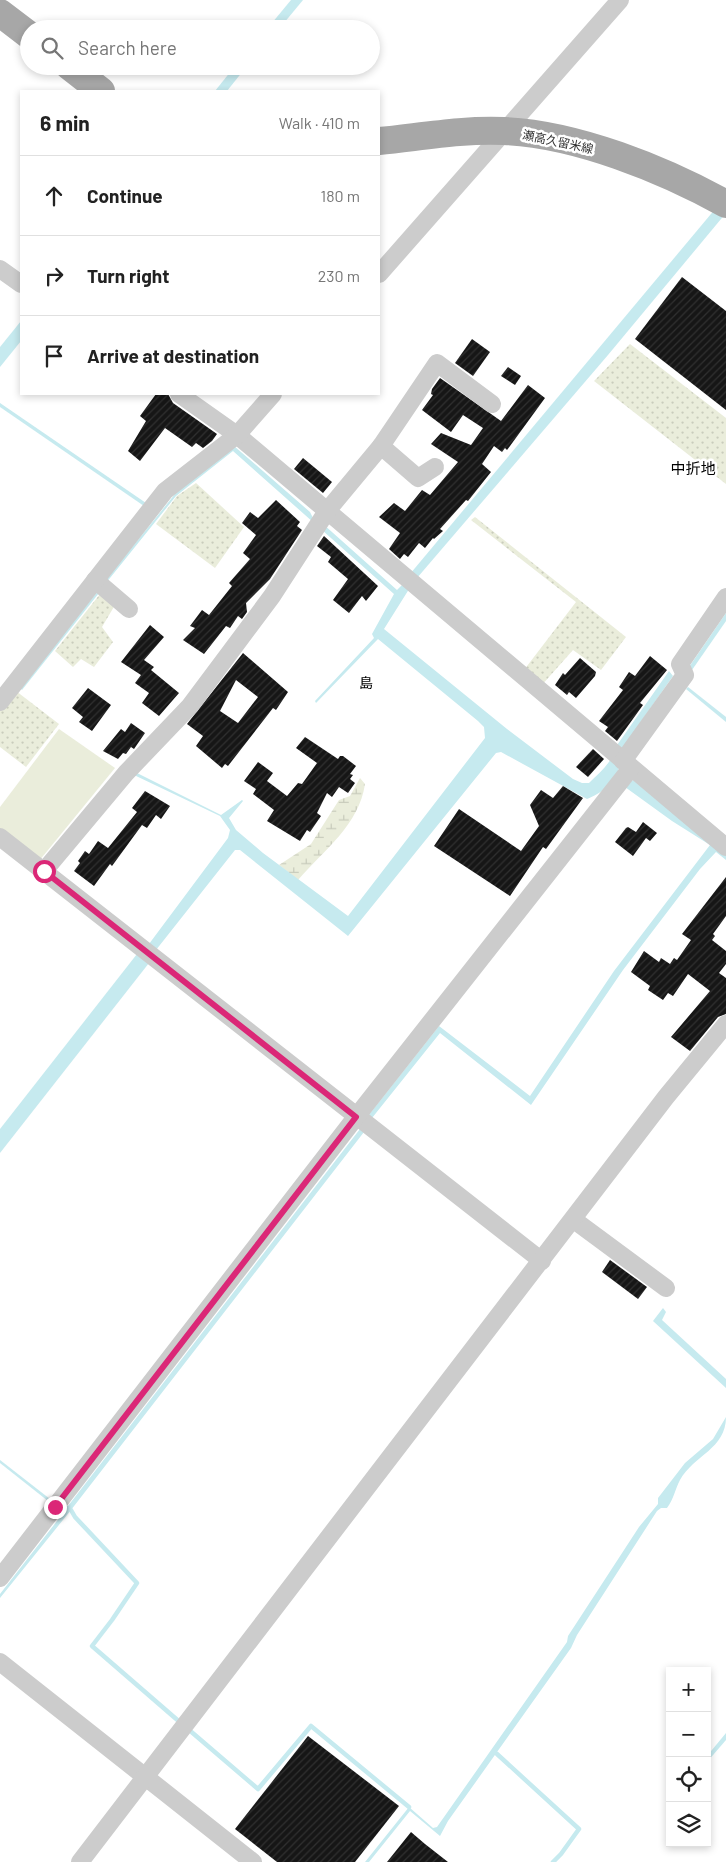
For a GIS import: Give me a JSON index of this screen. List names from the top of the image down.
{
  "streets": {
    "main road": ["瀬高久留米線"]
  },
  "districts": ["中折地", "島"],
  "page": {
    "search": "Search here",
    "heading": ["6 min", "Walk · 410 m"],
    "list": [
      ["Continue", "180 m"],
      ["Turn right", "230 m"],
      "Arrive at destination"
    ],
    "map_buttons": ["+", "−"]
  }
}
